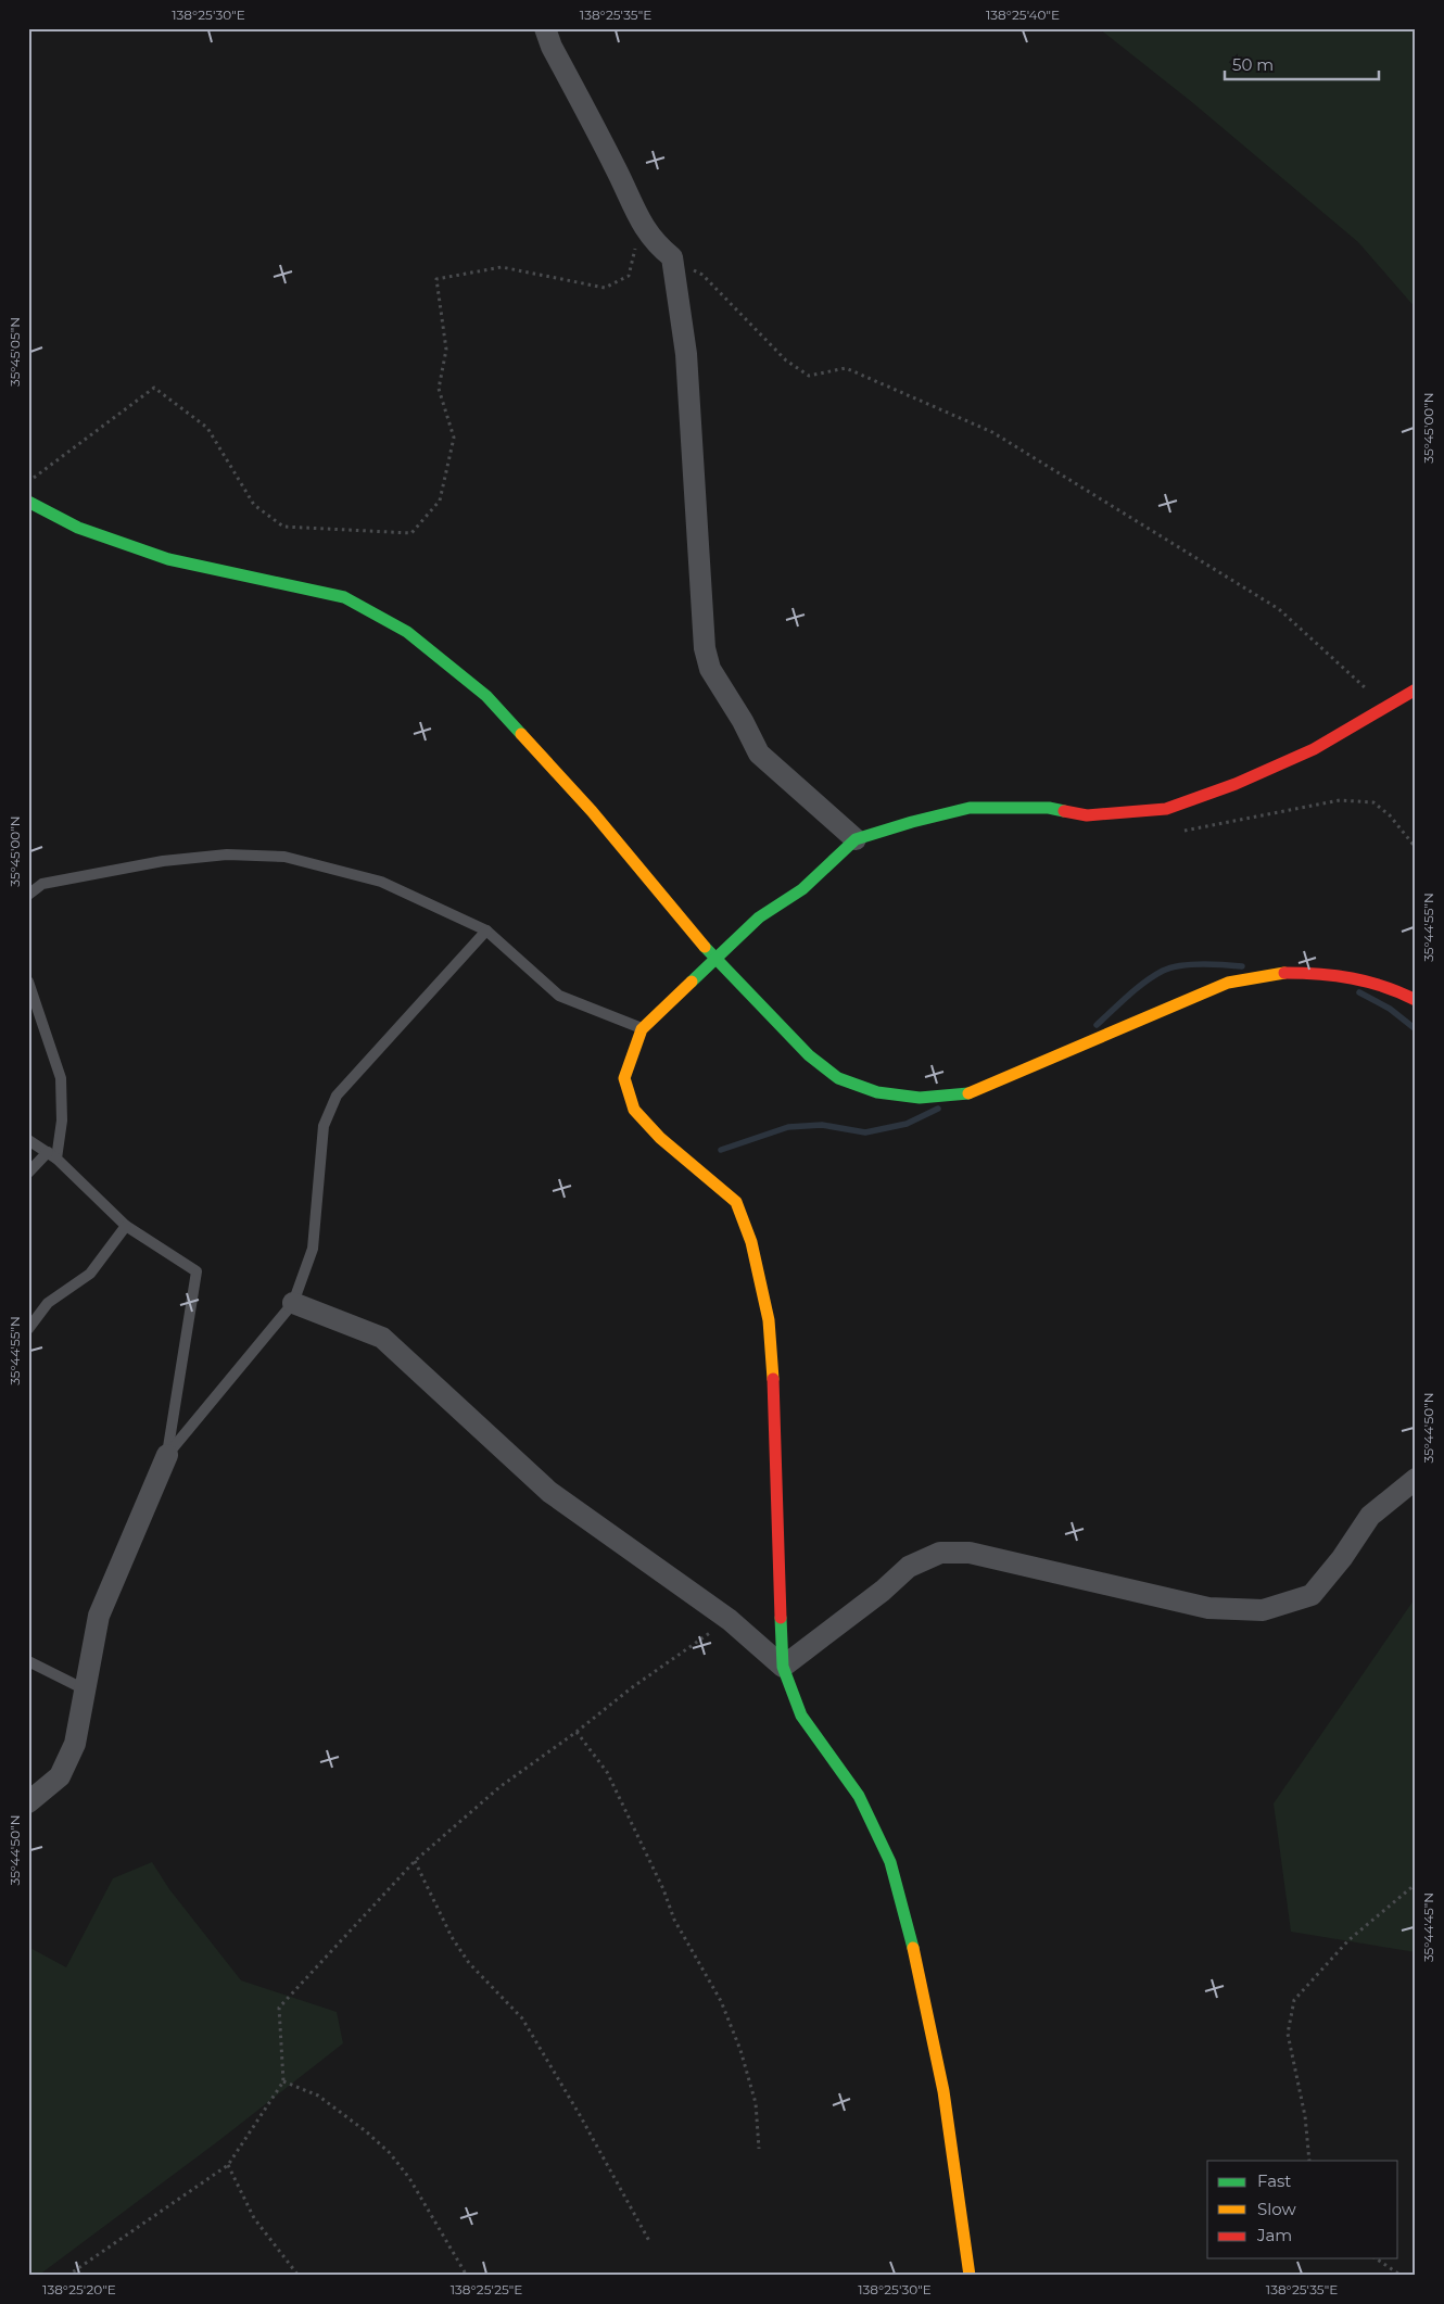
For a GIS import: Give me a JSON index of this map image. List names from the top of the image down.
{
  "legend": ["Fast", "Slow", "Jam"],
  "scale_bar": "50 m",
  "coordinates": [
    "138°25'30\"E",
    "138°25'35\"E",
    "138°25'40\"E",
    "35°45'05\"N",
    "35°45'00\"N",
    "35°44'55\"N",
    "35°44'50\"N",
    "35°44'45\"N",
    "138°25'20\"E",
    "138°25'25\"E"
  ]
}
